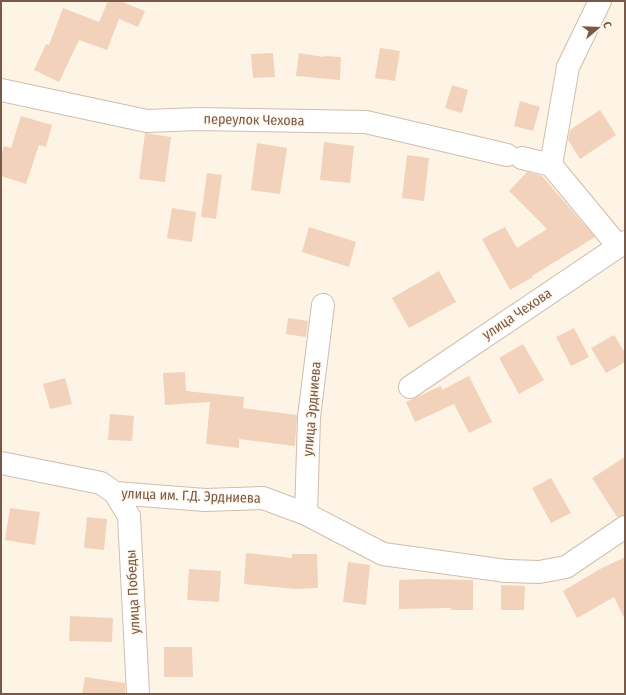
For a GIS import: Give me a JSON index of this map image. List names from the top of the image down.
{
  "streets": {
    "street": [
      "переулок Чехова",
      "улица Чехова",
      "улица Эрдниева",
      "улица им. Г.Д. Эрдниева",
      "улица Победы"
    ]
  },
  "crossings": [
    ["улица Эрдниева", "улица им. Г.Д. Эрдниева"],
    ["улица им. Г.Д. Эрдниева", "улица Победы"]
  ],
  "north": "right"
}
